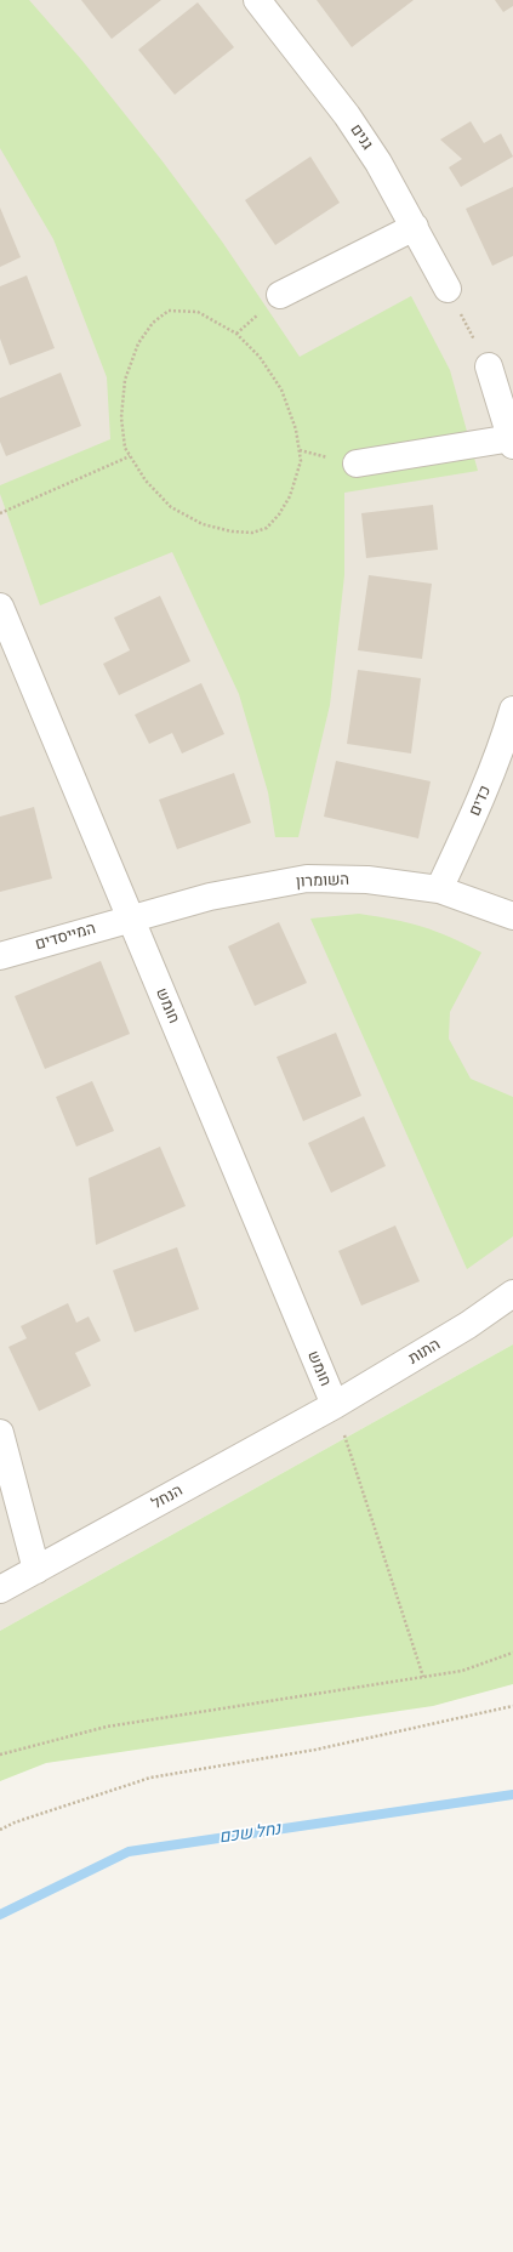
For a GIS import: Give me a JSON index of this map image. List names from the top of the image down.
{
  "streets": {
    "street": [
      "גנים",
      "כדים",
      "השומרון",
      "המייסדים",
      "חומש",
      "התות",
      "הנחל"
    ]
  },
  "crossings": [
    ["כדים", "השומרון"],
    ["השומרון", "המייסדים"],
    ["השומרון", "חומש"],
    ["המייסדים", "חומש"],
    ["חומש", "התות"],
    ["חומש", "הנחל"],
    ["התות", "הנחל"]
  ],
  "water": ["נחל שכם"]
}
